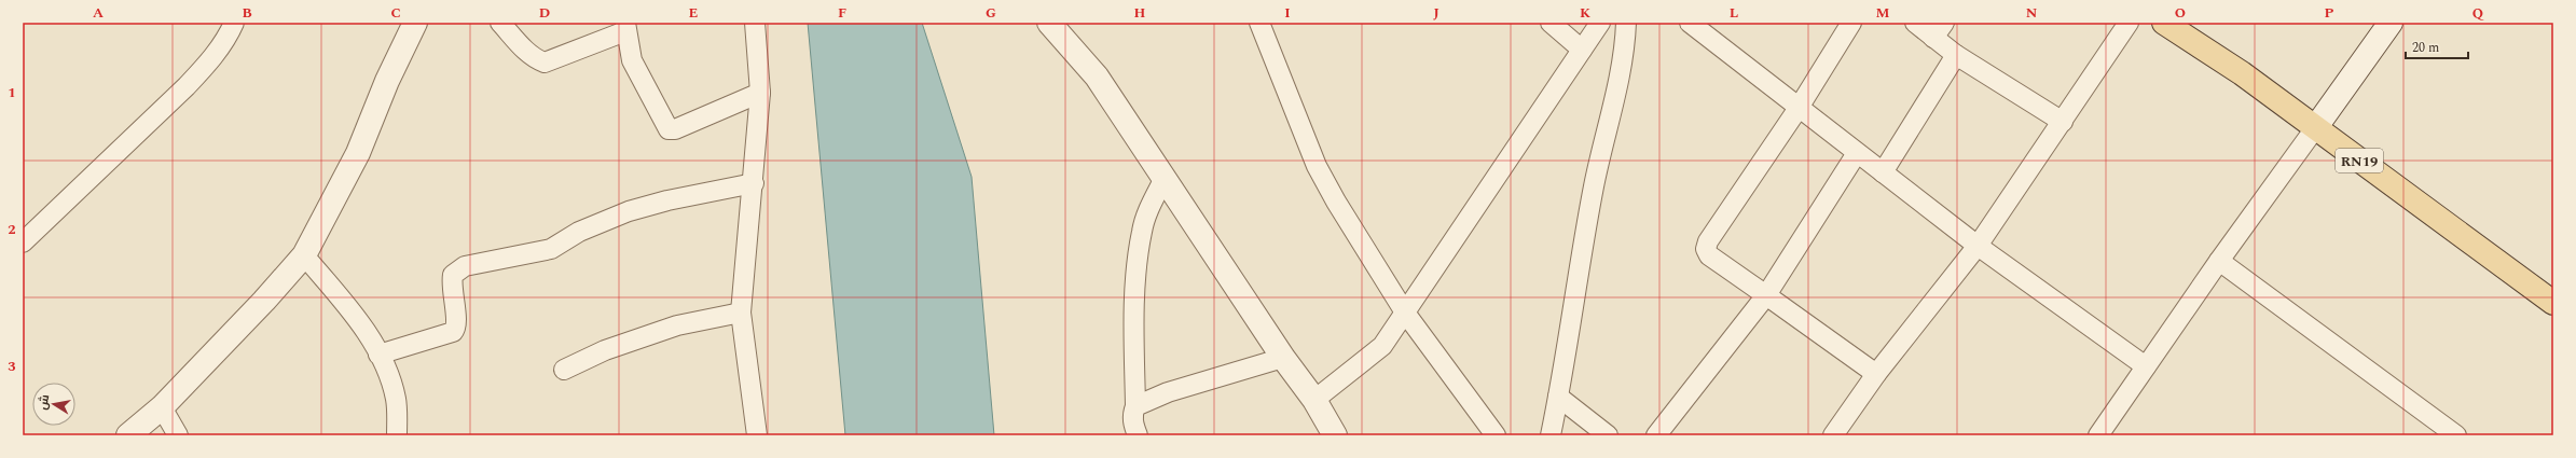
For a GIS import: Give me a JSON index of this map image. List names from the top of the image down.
{
  "streets": {
    "main road": ["RN19"]
  },
  "scale_bar": "20 m",
  "north": "left",
  "grid": {
    "columns": [
      "A",
      "B",
      "C",
      "D",
      "E",
      "F",
      "G",
      "H",
      "I",
      "J",
      "K",
      "L",
      "M",
      "N",
      "O",
      "P",
      "Q"
    ],
    "rows": ["1", "2", "3"]
  }
}
